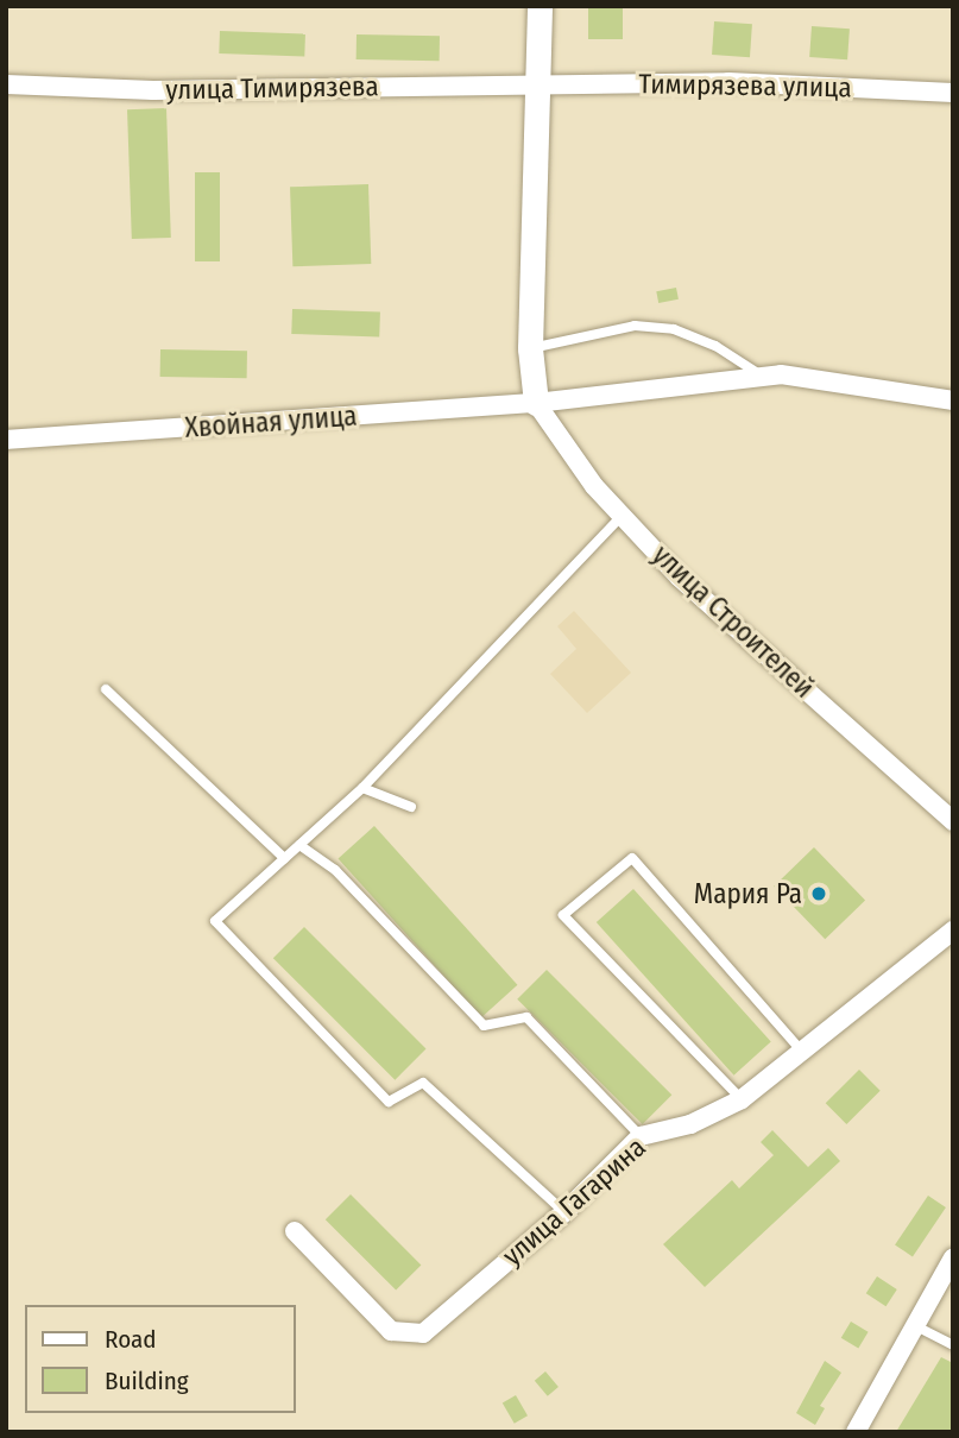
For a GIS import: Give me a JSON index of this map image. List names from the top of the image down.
{
  "streets": {
    "street": [
      "Тимирязева улица",
      "улица Тимирязева",
      "Хвойная улица",
      "улица Строителей",
      "улица Гагарина"
    ]
  },
  "crossings": [
    ["Тимирязева улица", "улица Тимирязева"],
    ["Хвойная улица", "улица Строителей"]
  ],
  "places": ["Мария Ра"],
  "legend": ["Road", "Building"]
}
